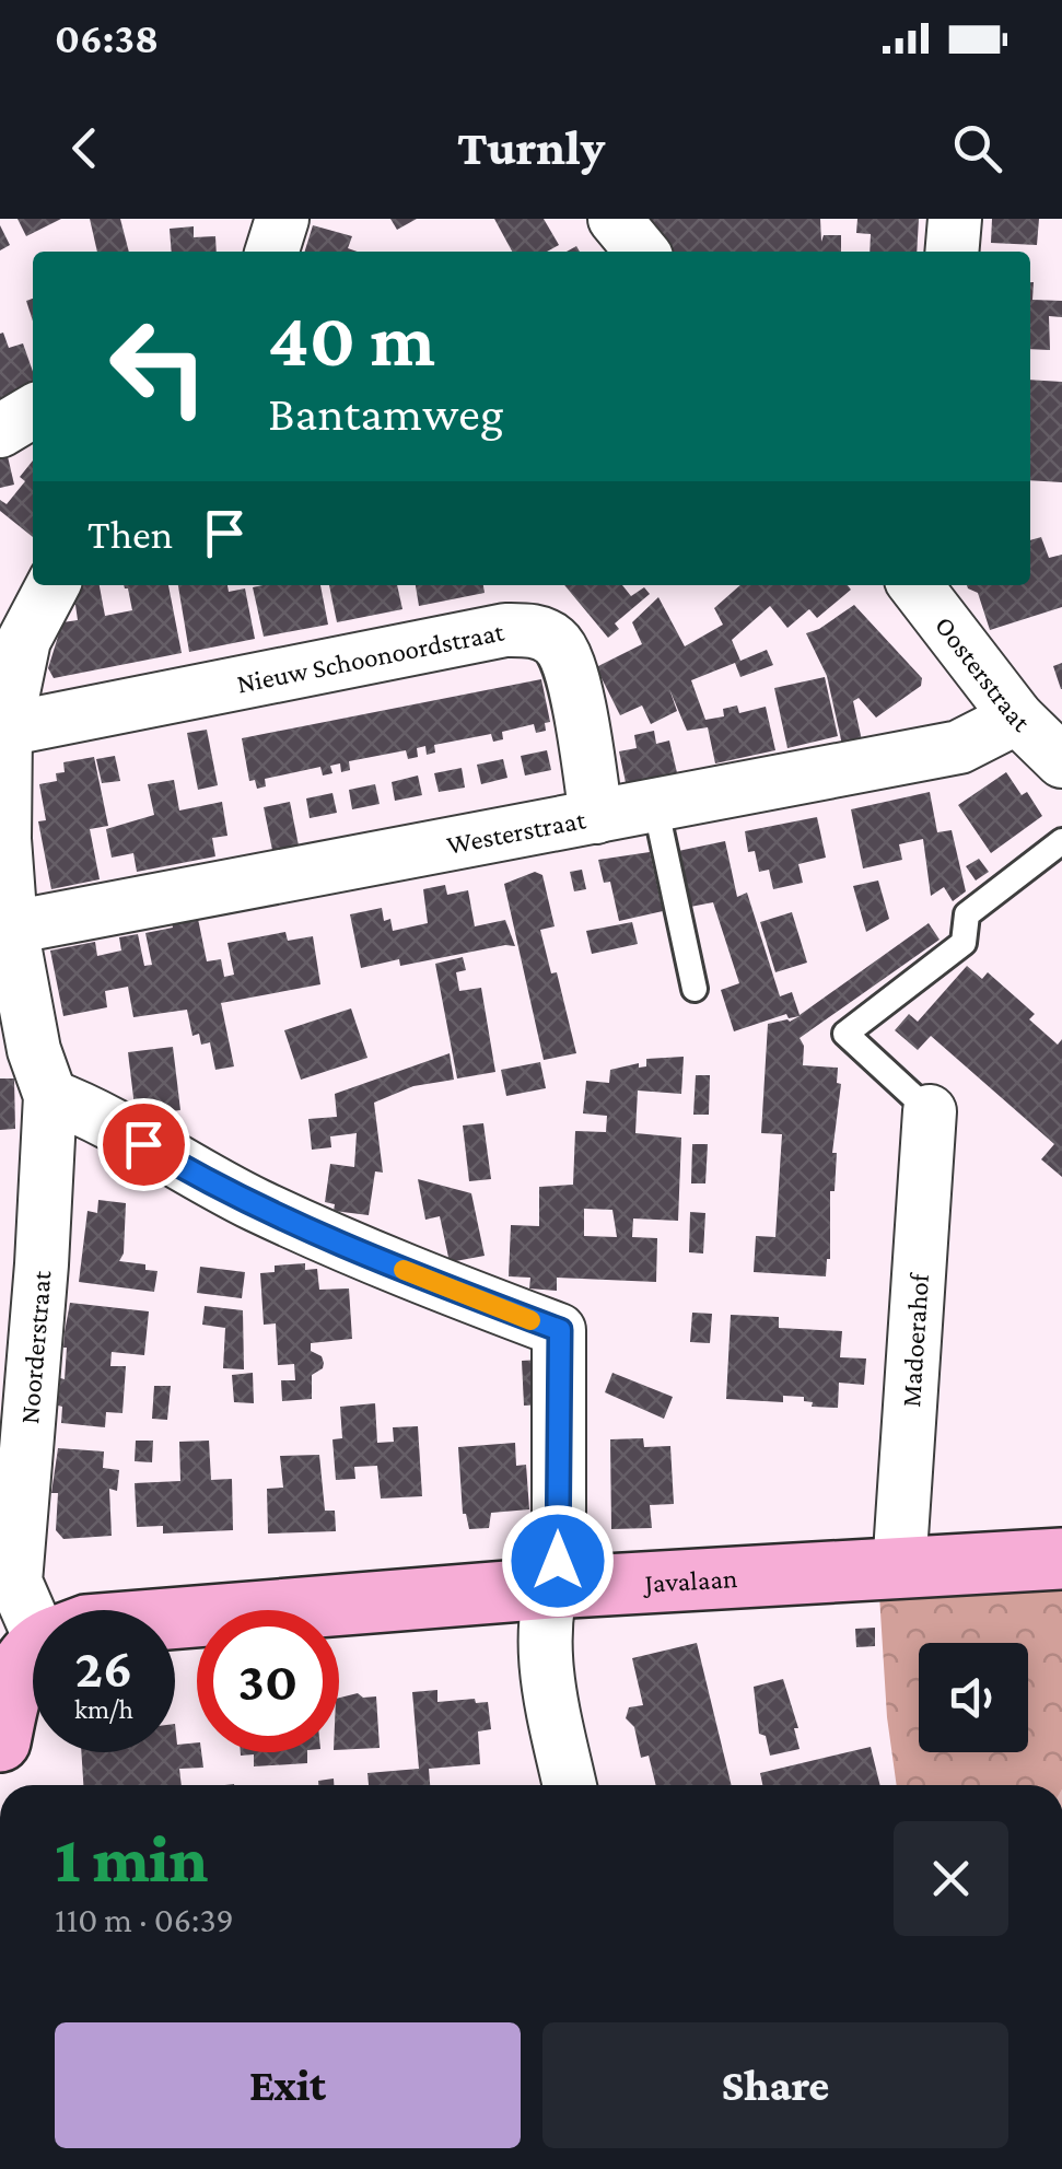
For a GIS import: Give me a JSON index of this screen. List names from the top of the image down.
{
  "streets": {
    "main road": ["Javalaan"],
    "street": [
      "Nieuw Schoonoordstraat",
      "Oosterstraat",
      "Westerstraat",
      "Madoerahof",
      "Noorderstraat"
    ]
  },
  "crossings": [
    ["Nieuw Schoonoordstraat", "Westerstraat"],
    ["Nieuw Schoonoordstraat", "Noorderstraat"],
    ["Oosterstraat", "Westerstraat"],
    ["Westerstraat", "Noorderstraat"],
    ["Madoerahof", "Javalaan"]
  ],
  "page": {
    "status": "06:38",
    "header": "Turnly",
    "turn": ["40 m", "Bantamweg"],
    "then": "Then",
    "speed": "26 km/h",
    "limit": "30",
    "heading": ["1 min", "110 m · 06:39"],
    "buttons": ["Exit", "Share"]
  }
}
